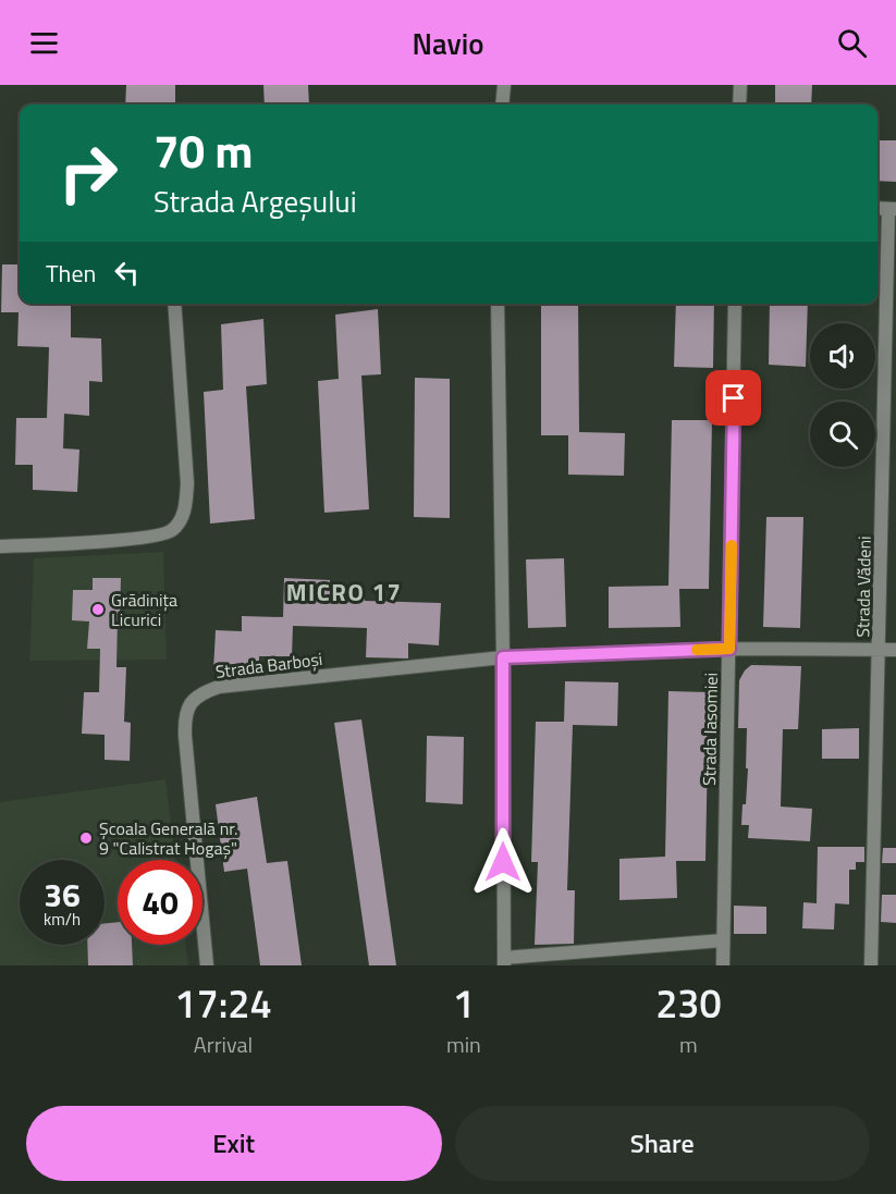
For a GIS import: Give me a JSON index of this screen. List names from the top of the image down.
{
  "streets": {
    "street": ["Strada Vădeni", "Strada Barboși", "Strada Iasomiei"]
  },
  "districts": ["MICRO 17"],
  "places": ["Grădinița Licurici", "Școala Generală nr. 9 \"Calistrat Hogaș\""],
  "page": {
    "header": "Navio",
    "turn": ["70 m", "Strada Argeșului"],
    "then": "Then",
    "speed": "36 km/h",
    "limit": "40",
    "eta": [
      "17:24",
      "Arrival",
      "1",
      "min",
      "230",
      "m"
    ],
    "buttons": ["Exit", "Share"]
  }
}
